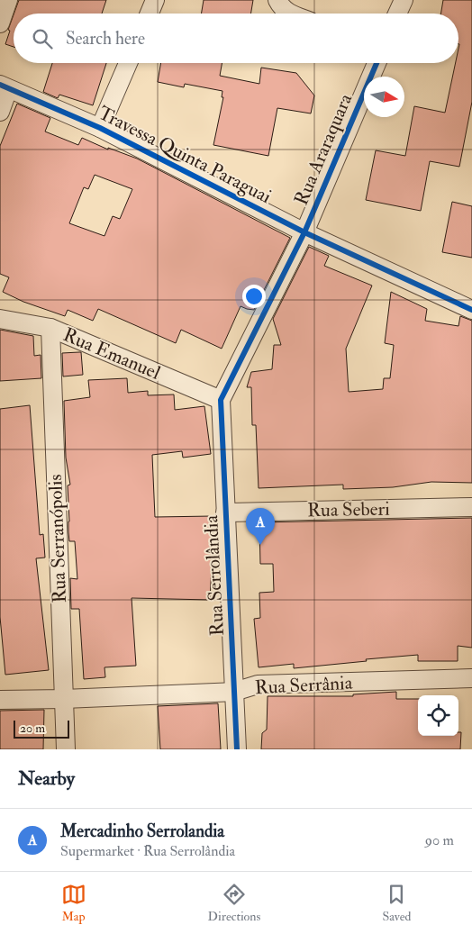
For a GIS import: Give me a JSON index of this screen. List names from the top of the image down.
{
  "streets": {
    "street": [
      "Rua Araraquara",
      "Travessa Quinta Paraguai",
      "Rua Emanuel",
      "Rua Seberi",
      "Rua Serranópolis",
      "Rua Serrolândia",
      "Rua Serrânia"
    ]
  },
  "crossings": [
    ["Rua Araraquara", "Travessa Quinta Paraguai"],
    ["Rua Araraquara", "Rua Emanuel"],
    ["Rua Araraquara", "Rua Serrolândia"],
    ["Rua Emanuel", "Rua Serranópolis"],
    ["Rua Emanuel", "Rua Serrolândia"],
    ["Rua Seberi", "Rua Serrolândia"],
    ["Rua Serranópolis", "Rua Serrânia"],
    ["Rua Serrolândia", "Rua Serrânia"]
  ],
  "scale_bar": "20 m",
  "north": "right",
  "page": {
    "search": "Search here",
    "pins": "A",
    "scale": "20 m",
    "heading": "Nearby",
    "list": [
      {
        "mark": "A",
        "name": "Mercadinho Serrolandia",
        "note": "Supermarket · Rua Serrolândia",
        "value": "90 m"
      }
    ],
    "nav": ["Map", "Directions", "Saved"]
  }
}
